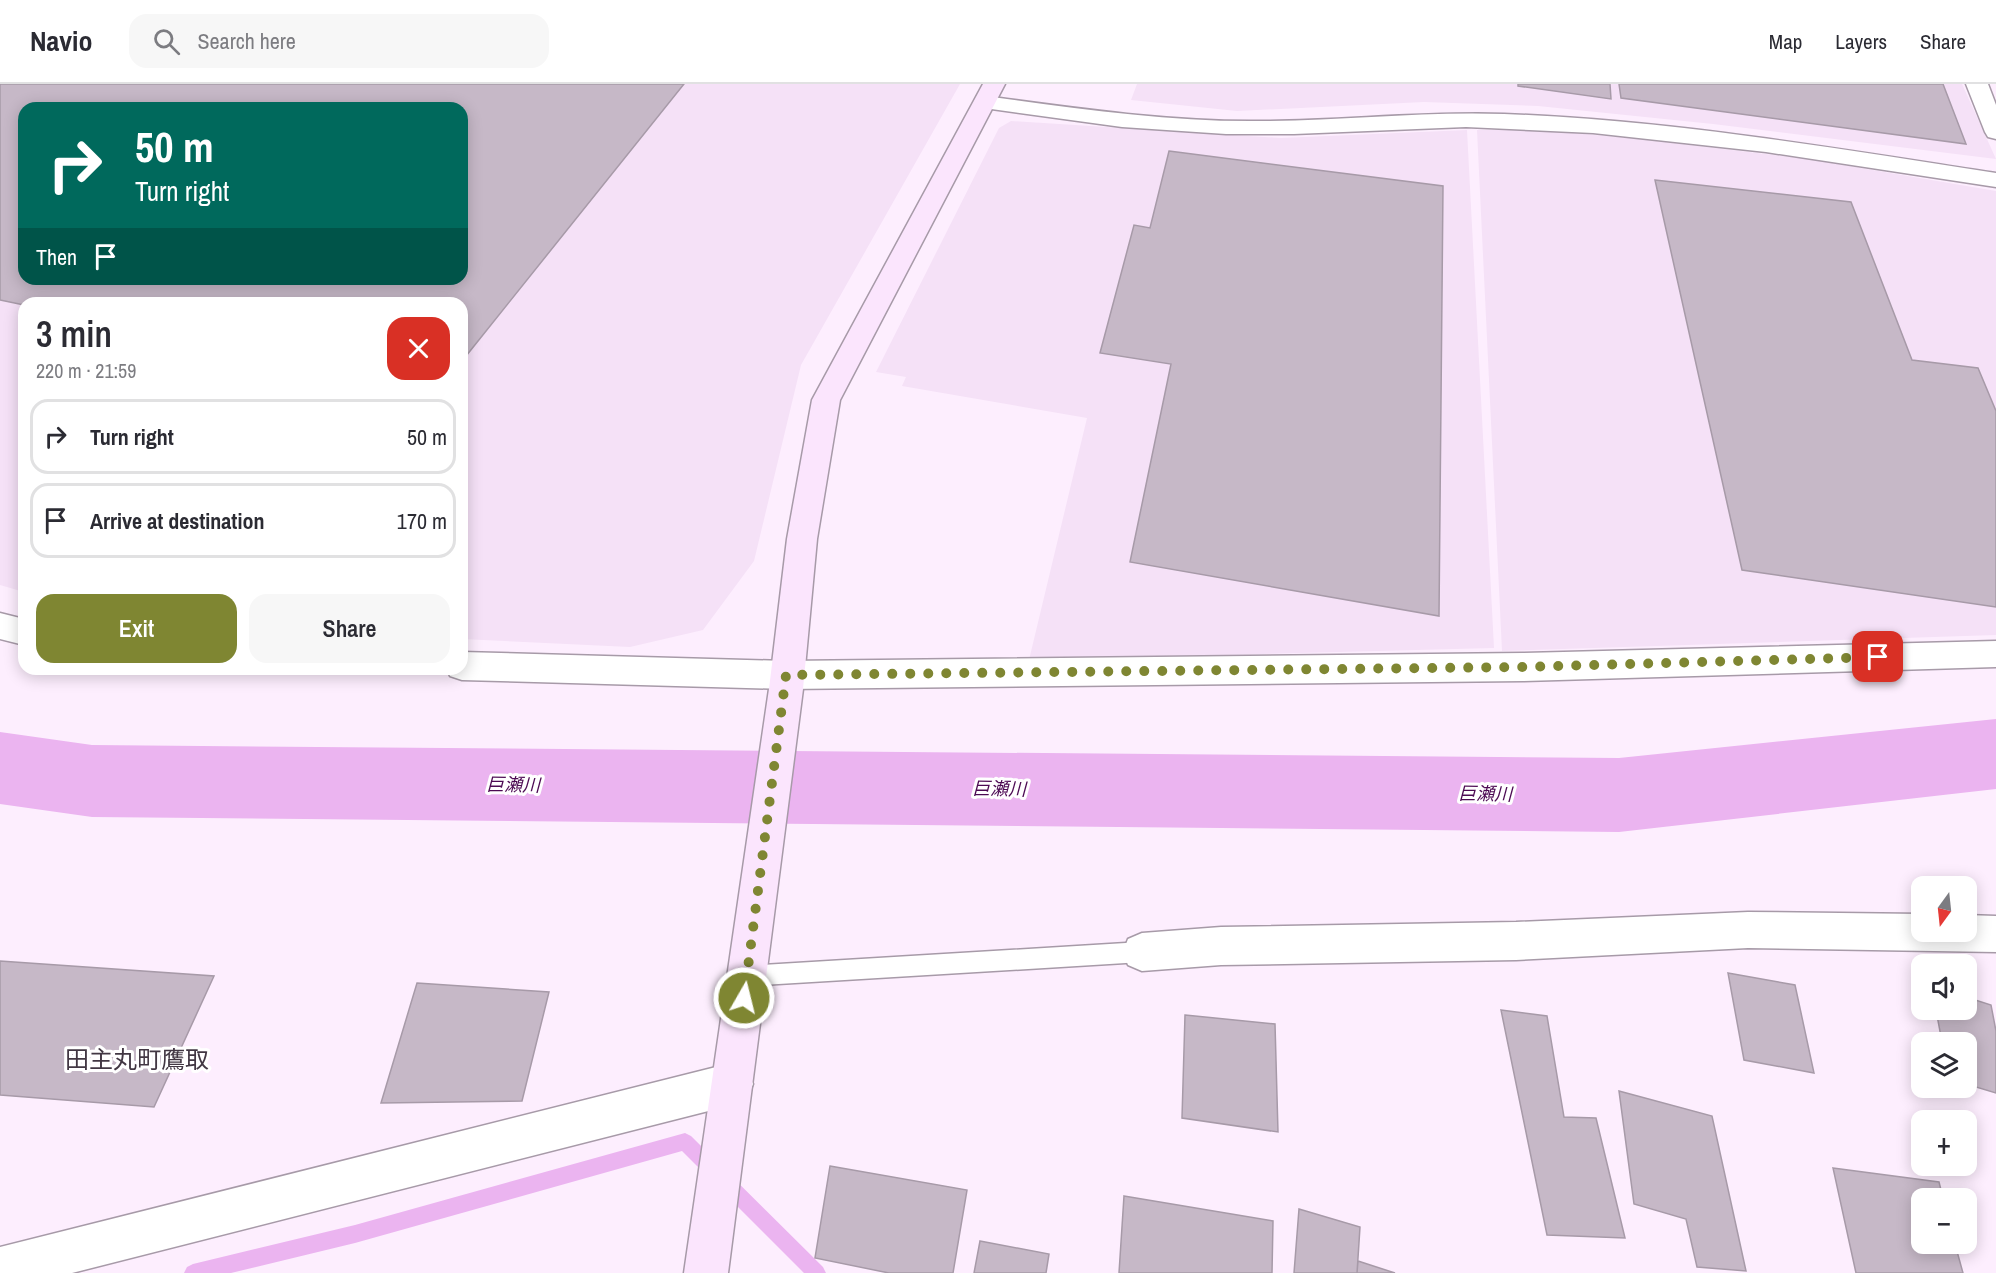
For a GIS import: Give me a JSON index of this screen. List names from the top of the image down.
{
  "districts": ["田主丸町鷹取"],
  "water": ["巨瀬川"],
  "north": "bottom",
  "page": {
    "header": "Navio",
    "search": "Search here",
    "nav": ["Map", "Layers", "Share"],
    "turn": ["50 m", "Turn right"],
    "then": "Then",
    "heading": ["3 min", "220 m · 21:59"],
    "list": [
      {
        "name": "Turn right",
        "value": "50 m"
      },
      {
        "name": "Arrive at destination",
        "value": "170 m"
      }
    ],
    "buttons": ["Exit", "Share"],
    "map_buttons": ["+", "−"]
  }
}
